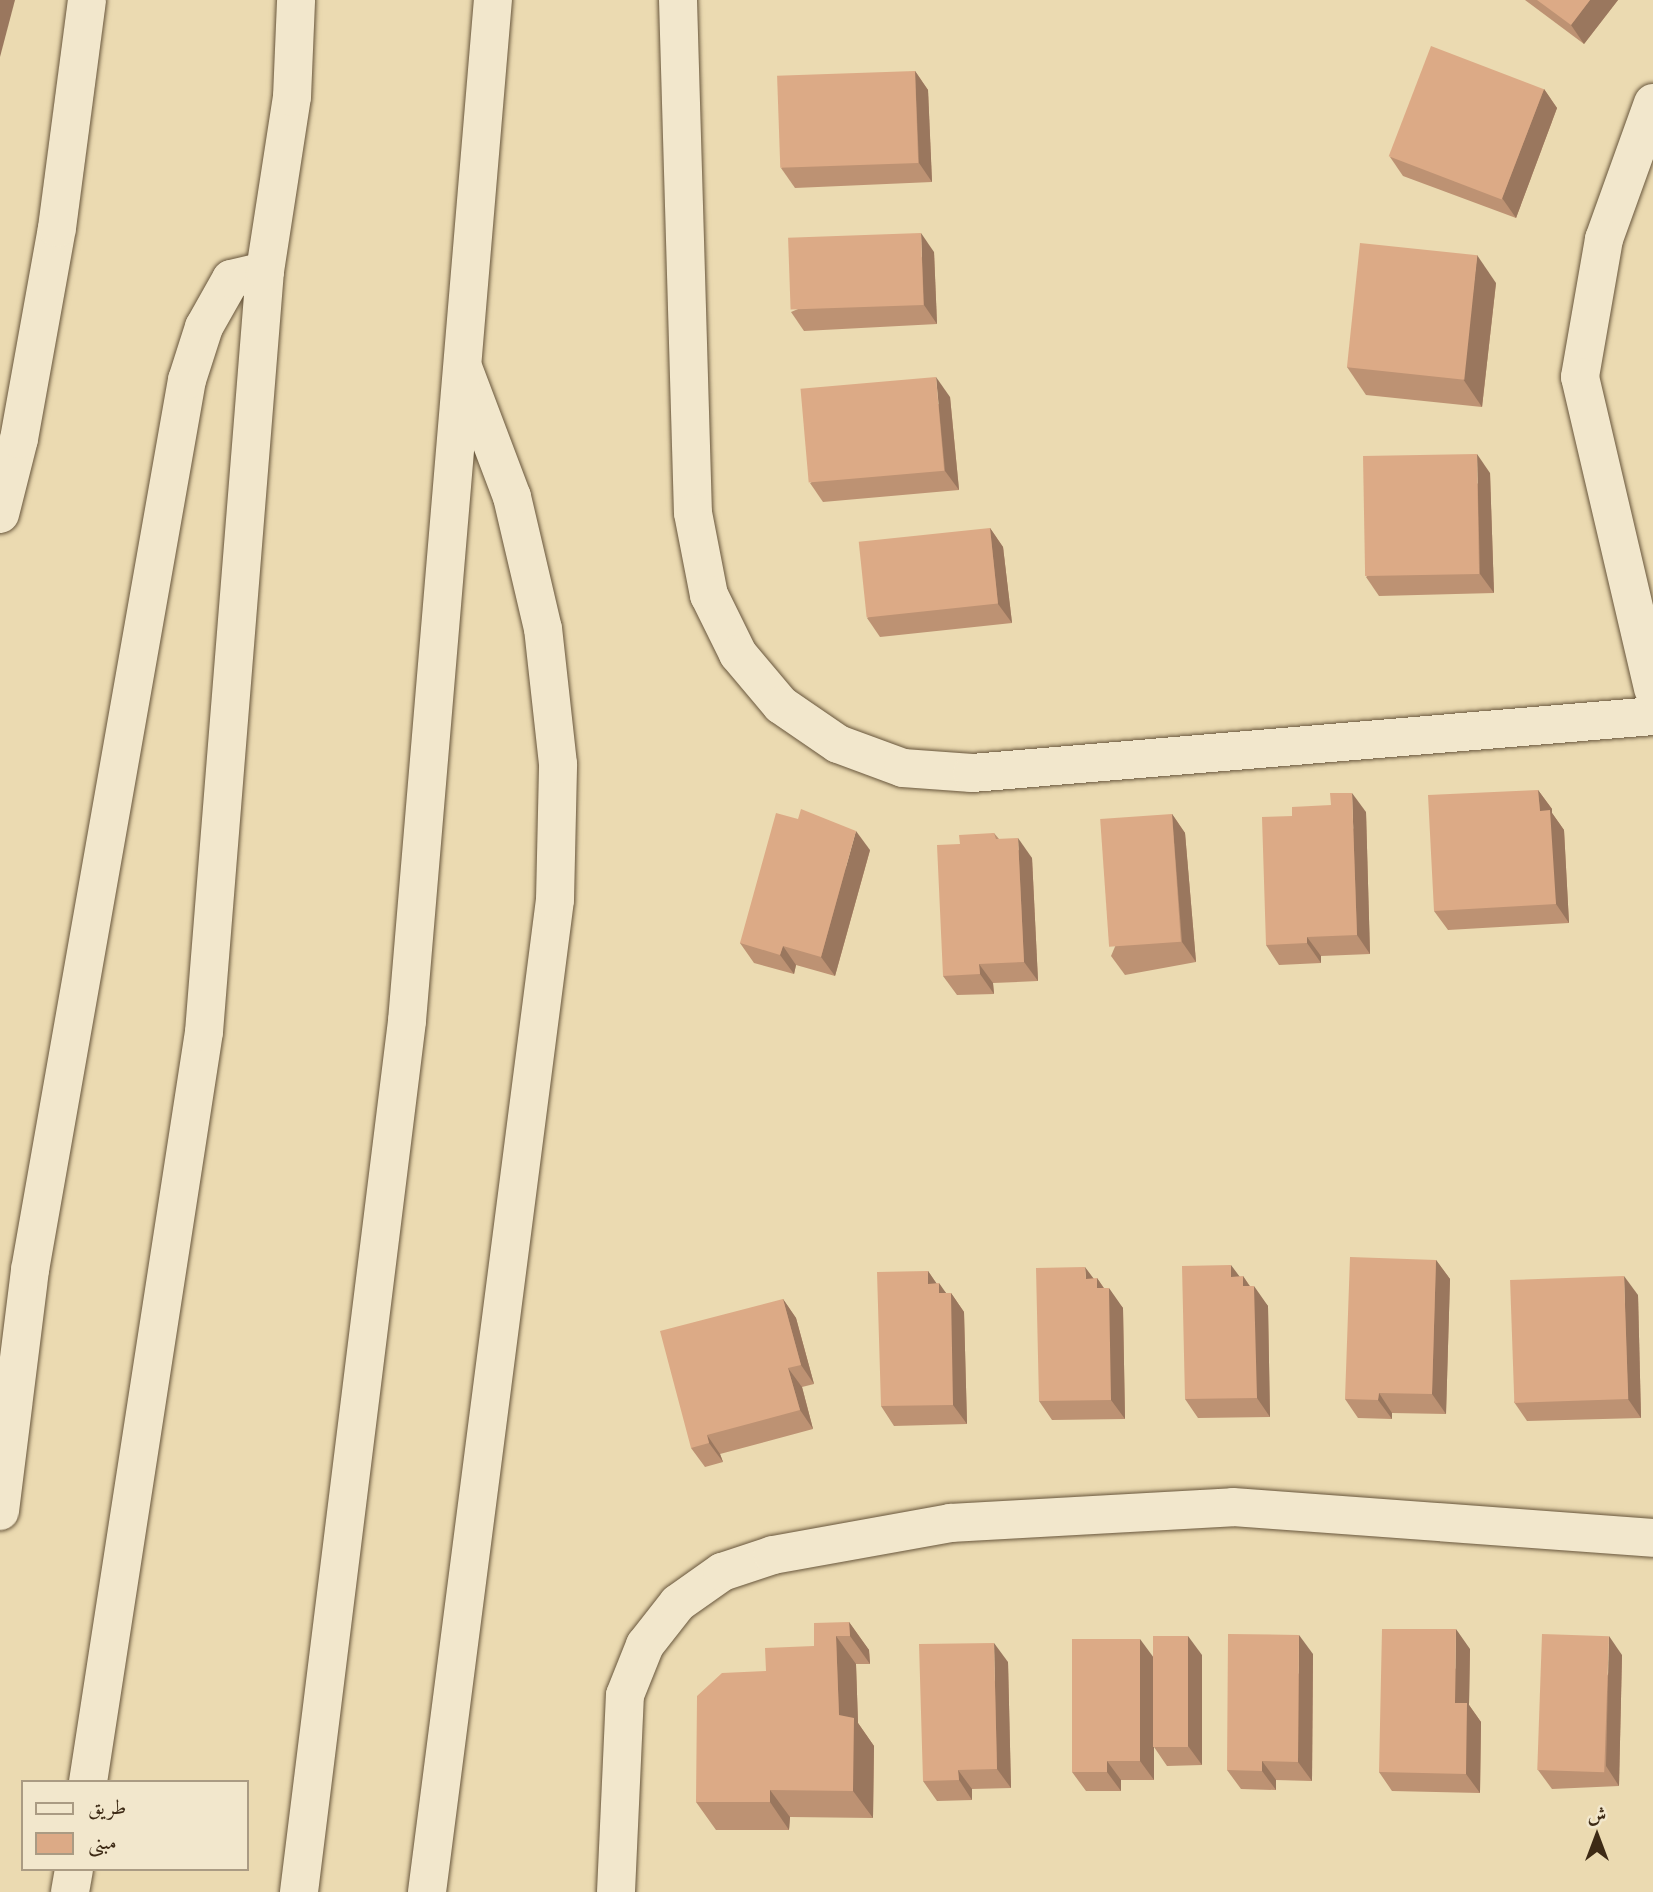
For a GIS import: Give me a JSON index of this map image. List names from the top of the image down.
{
  "legend": ["طريق", "مبنى"],
  "north": "top"
}
